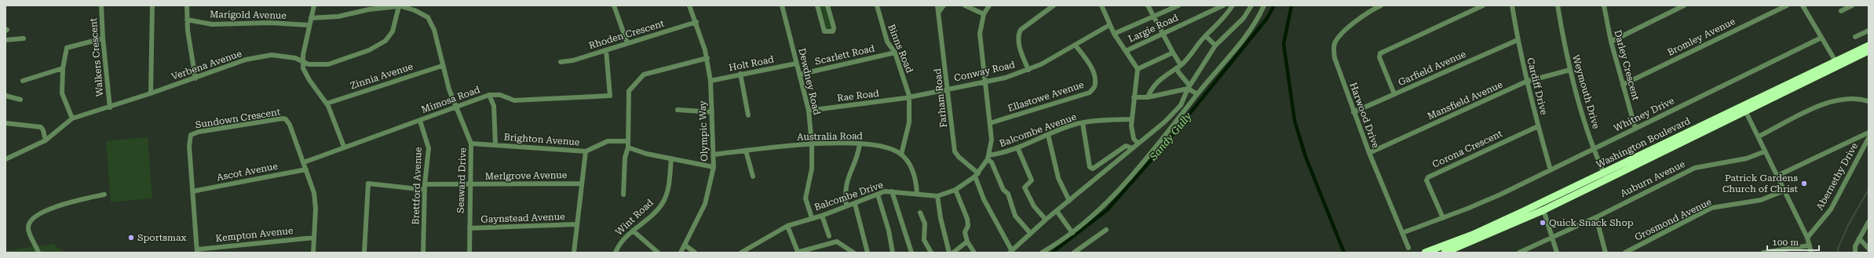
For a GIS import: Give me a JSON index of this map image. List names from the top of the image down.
{
  "streets": {
    "highway": ["Washington Boulevard"],
    "street": [
      "Marigold Avenue",
      "Largie Road",
      "Rhoden Crescent",
      "Bromley Avenue",
      "Binns Road",
      "Scarlett Road",
      "Walkers Crescent",
      "Holt Road",
      "Verbena Avenue",
      "Darley Crescent",
      "Garfield Avenue",
      "Conway Road",
      "Zinnia Avenue",
      "Dewdney Road",
      "Cardiff Drive",
      "Weymouth Drive",
      "Rae Road",
      "Ellastowe Avenue",
      "Farham Road",
      "Mimosa Road",
      "Mansfield Avenue",
      "Whitney Drive",
      "Harwood Drive",
      "Sundown Crescent",
      "Balcombe Avenue",
      "Olympic Way",
      "Australia Road",
      "Brighton Avenue",
      "Corona Crescent",
      "Ascot Avenue",
      "Merlgrove Avenue",
      "Abernethy Drive",
      "Auburn Avenue",
      "Seaward Drive",
      "Brettford Avenue",
      "Balcombe Drive",
      "Wint Road",
      "Gaynstead Avenue",
      "Grosmond Avenue",
      "Kempton Avenue"
    ]
  },
  "crossings": [
    ["Rhoden Crescent", "Mimosa Road"],
    ["Rhoden Crescent", "Olympic Way"],
    ["Bromley Avenue", "Darley Crescent"],
    ["Binns Road", "Scarlett Road"],
    ["Binns Road", "Conway Road"],
    ["Binns Road", "Rae Road"],
    ["Binns Road", "Australia Road"],
    ["Scarlett Road", "Dewdney Road"],
    ["Walkers Crescent", "Verbena Avenue"],
    ["Holt Road", "Dewdney Road"],
    ["Holt Road", "Olympic Way"],
    ["Verbena Avenue", "Seaward Drive"],
    ["Darley Crescent", "Whitney Drive"],
    ["Garfield Avenue", "Cardiff Drive"],
    ["Garfield Avenue", "Harwood Drive"],
    ["Conway Road", "Rae Road"],
    ["Conway Road", "Ellastowe Avenue"],
    ["Conway Road", "Farham Road"],
    ["Conway Road", "Balcombe Drive"],
    ["Zinnia Avenue", "Seaward Drive"],
    ["Dewdney Road", "Rae Road"],
    ["Dewdney Road", "Australia Road"],
    ["Dewdney Road", "Balcombe Drive"],
    ["Cardiff Drive", "Mansfield Avenue"],
    ["Cardiff Drive", "Whitney Drive"],
    ["Cardiff Drive", "Corona Crescent"],
    ["Weymouth Drive", "Mansfield Avenue"],
    ["Weymouth Drive", "Whitney Drive"],
    ["Weymouth Drive", "Washington Boulevard"],
    ["Ellastowe Avenue", "Balcombe Drive"],
    ["Farham Road", "Balcombe Drive"],
    ["Mimosa Road", "Sundown Crescent"],
    ["Mimosa Road", "Seaward Drive"],
    ["Mimosa Road", "Brettford Avenue"],
    ["Mansfield Avenue", "Harwood Drive"],
    ["Whitney Drive", "Harwood Drive"],
    ["Whitney Drive", "Corona Crescent"],
    ["Sundown Crescent", "Ascot Avenue"],
    ["Sundown Crescent", "Kempton Avenue"],
    ["Balcombe Avenue", "Balcombe Drive"],
    ["Olympic Way", "Australia Road"],
    ["Australia Road", "Balcombe Drive"],
    ["Brighton Avenue", "Seaward Drive"],
    ["Merlgrove Avenue", "Seaward Drive"],
    ["Merlgrove Avenue", "Brettford Avenue"],
    ["Seaward Drive", "Gaynstead Avenue"]
  ],
  "water": ["Sandy Gully"],
  "places": ["Patrick Gardens Church of Christ", "Quick Snack Shop", "Sportsmax"],
  "scale_bar": "100 m"
}
